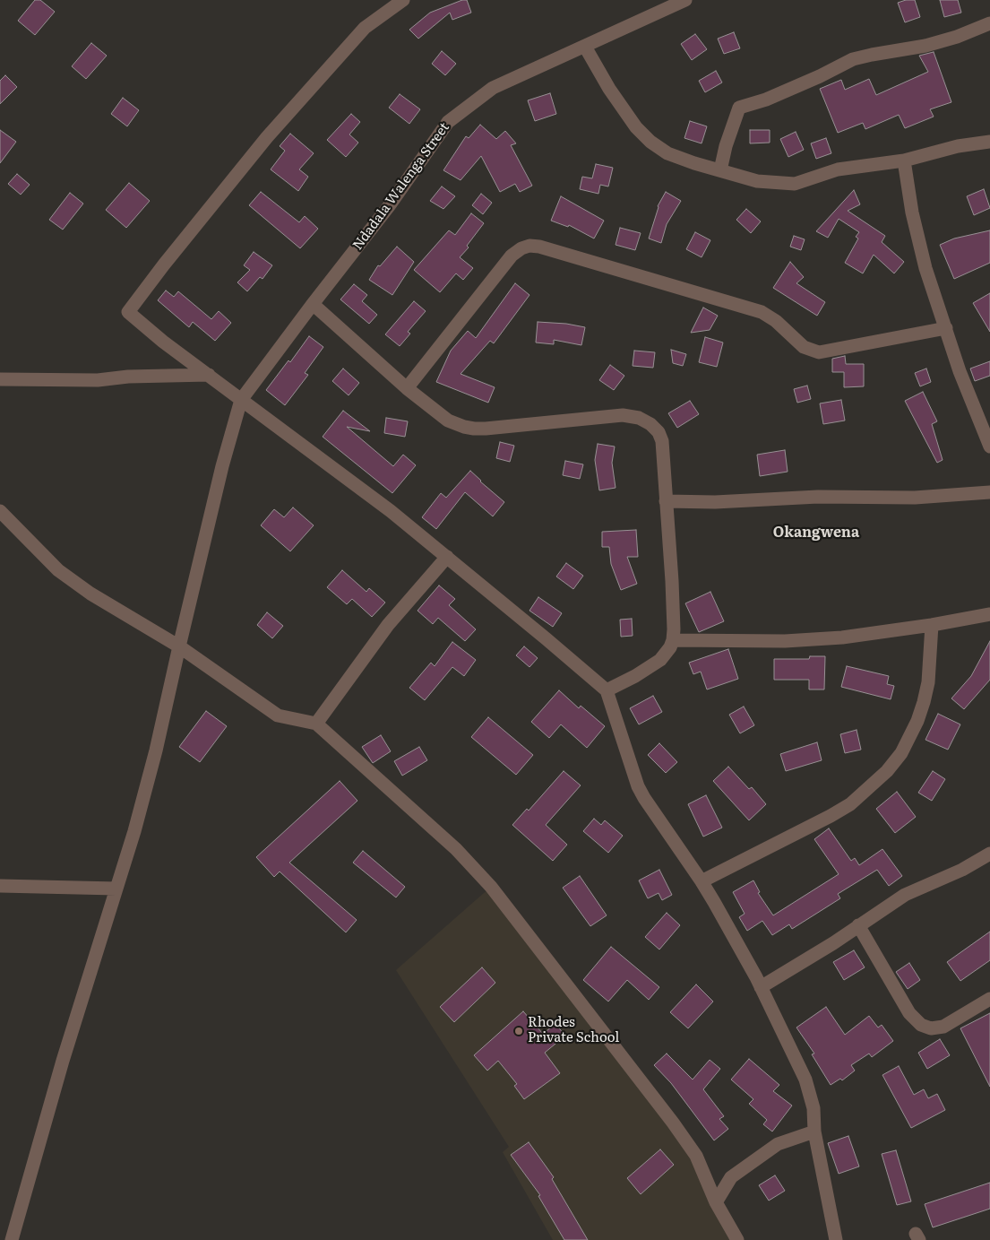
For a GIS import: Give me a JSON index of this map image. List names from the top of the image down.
{
  "streets": {
    "street": ["Ndadala Walenga Street"]
  },
  "districts": ["Okangwena"],
  "places": ["Rhodes Private School"]
}
